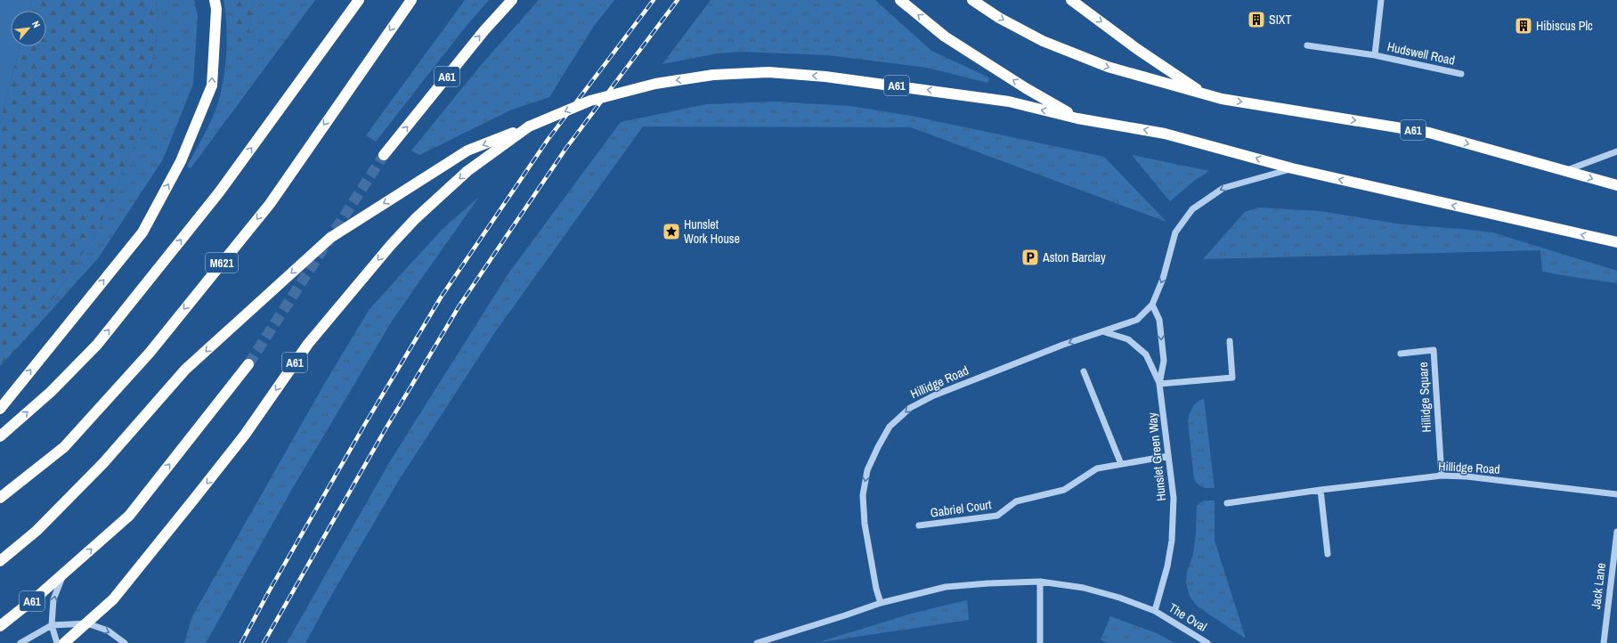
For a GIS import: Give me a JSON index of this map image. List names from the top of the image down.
{
  "streets": {
    "highway": ["A61", "M621"],
    "street": [
      "Hudswell Road",
      "Hillidge Road",
      "Hillidge Square",
      "Hunslet Green Way",
      "Gabriel Court",
      "Jack Lane",
      "The Oval"
    ]
  },
  "crossings": [
    ["Hillidge Road", "Hillidge Square"],
    ["Hillidge Road", "Hunslet Green Way"],
    ["Hunslet Green Way", "Gabriel Court"],
    ["Hunslet Green Way", "The Oval"]
  ],
  "one_way": ["Hillidge Road"],
  "places": {
    "building": ["SIXT", "Hibiscus Plc"],
    "place": ["Hunslet Work House"],
    "parking": ["Aston Barclay"]
  },
  "north": "top right"
}
